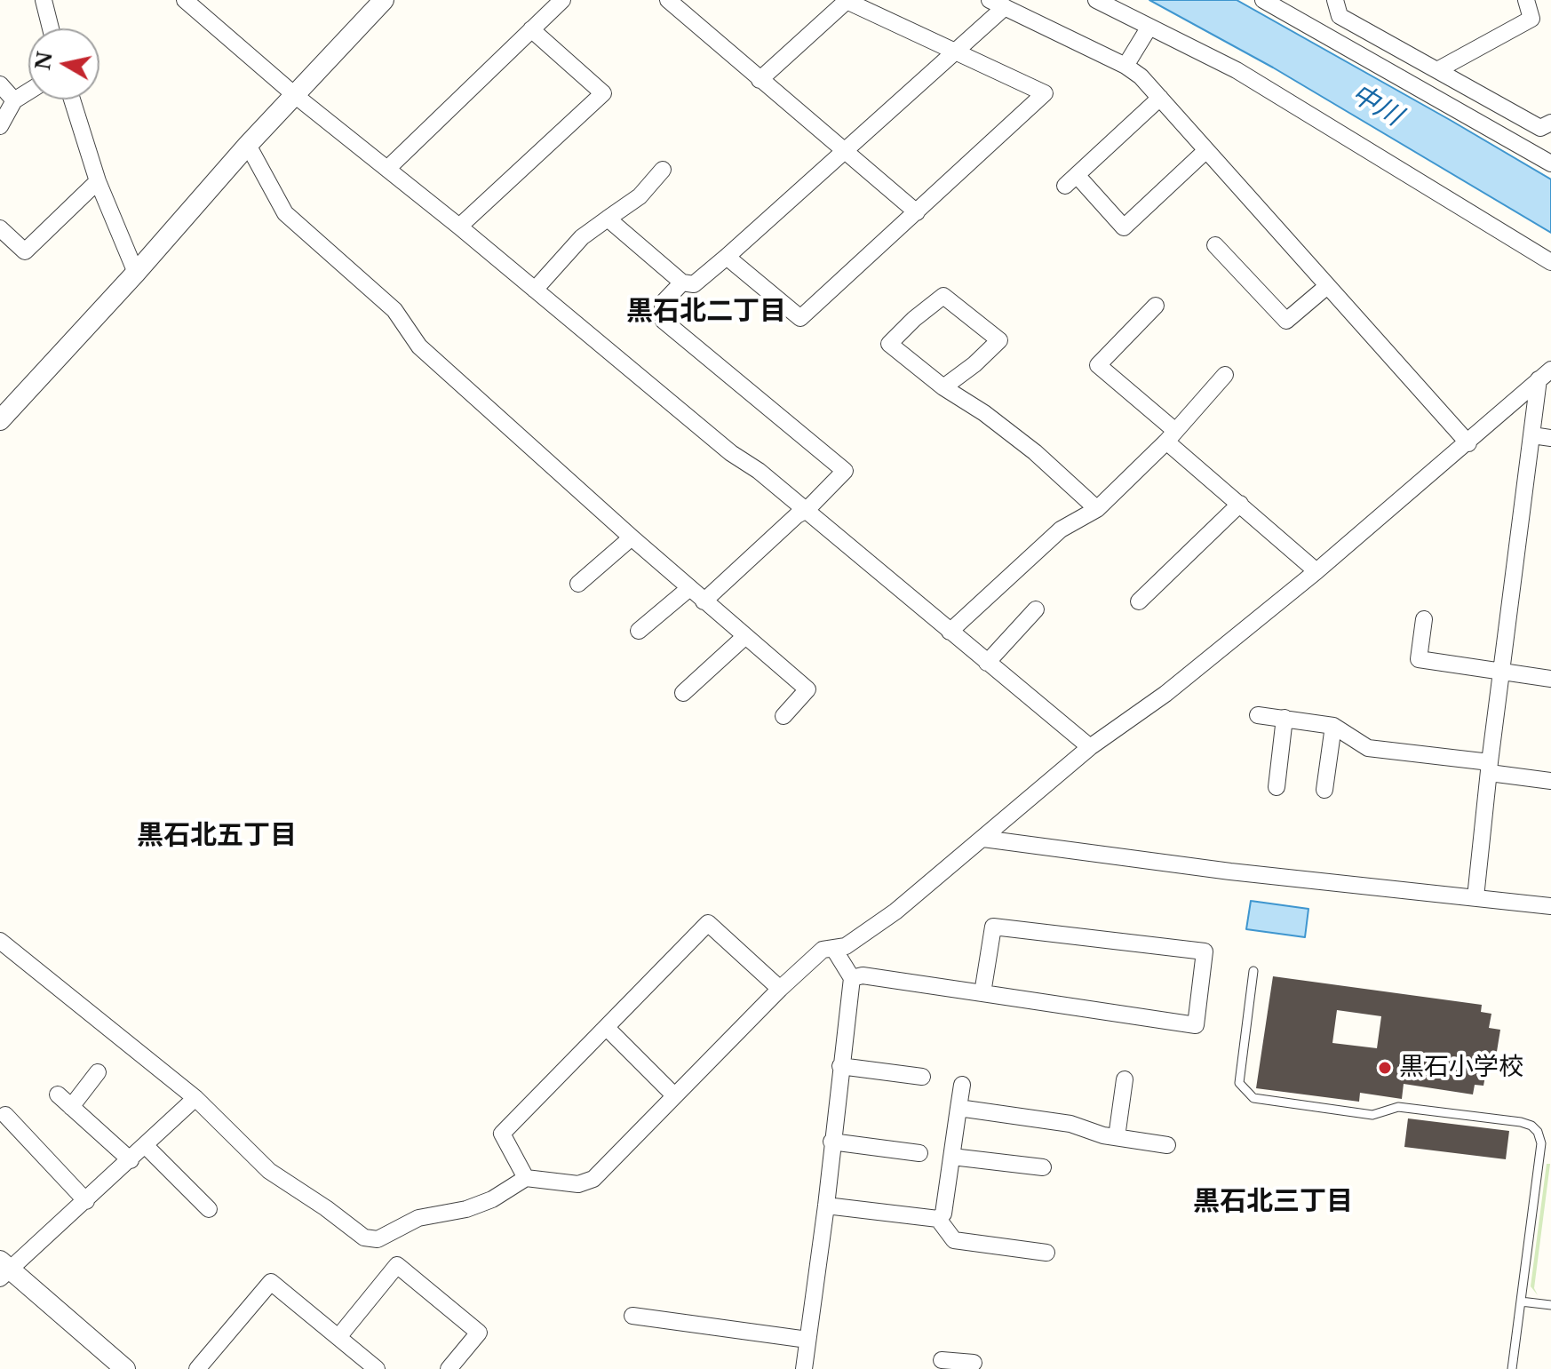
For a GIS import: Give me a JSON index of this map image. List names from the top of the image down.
{
  "districts": ["黒石北二丁目", "黒石北五丁目", "黒石北三丁目"],
  "water": ["中川"],
  "places": ["黒石小学校"],
  "north": "left"
}
